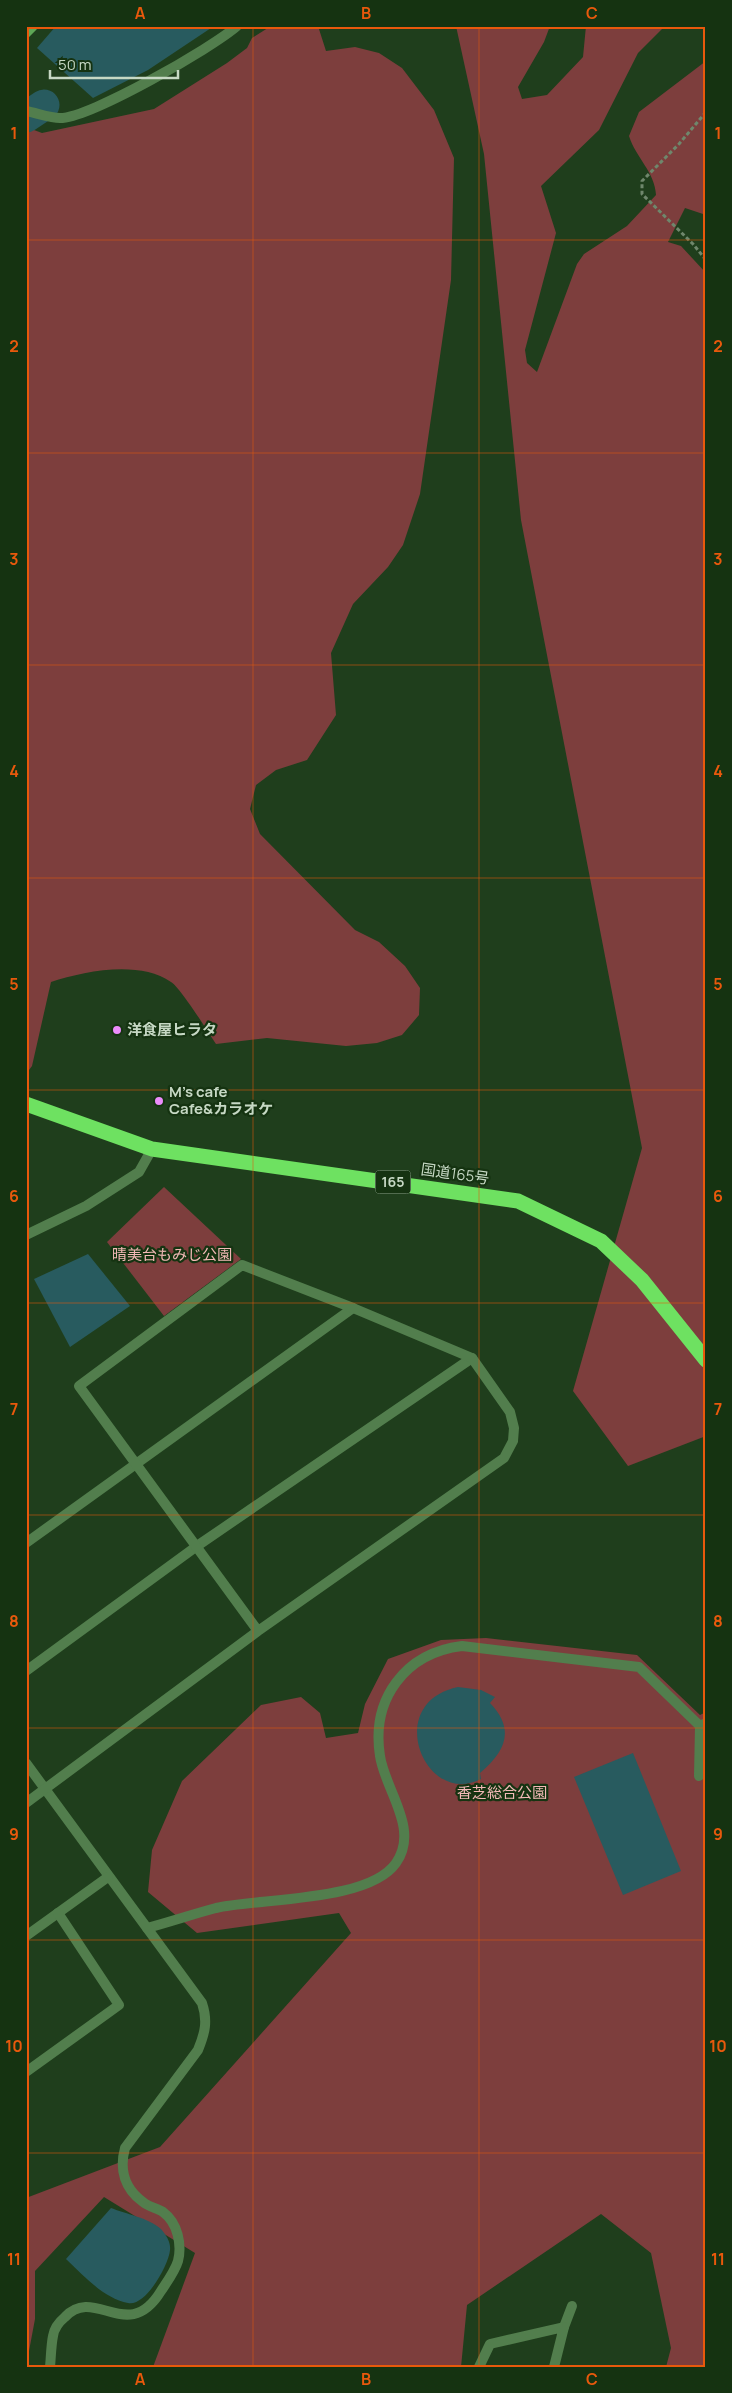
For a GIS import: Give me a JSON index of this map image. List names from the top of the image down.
{
  "streets": {
    "highway": ["国道165号", "165"]
  },
  "parks": ["晴美台もみじ公園", "香芝総合公園"],
  "places": ["洋食屋ヒラタ", "M's cafe Cafe&カラオケ"],
  "scale_bar": "50 m",
  "grid": {
    "columns": ["A", "B", "C"],
    "rows": [
      "1",
      "2",
      "3",
      "4",
      "5",
      "6",
      "7",
      "8",
      "9",
      "10",
      "11"
    ]
  }
}
